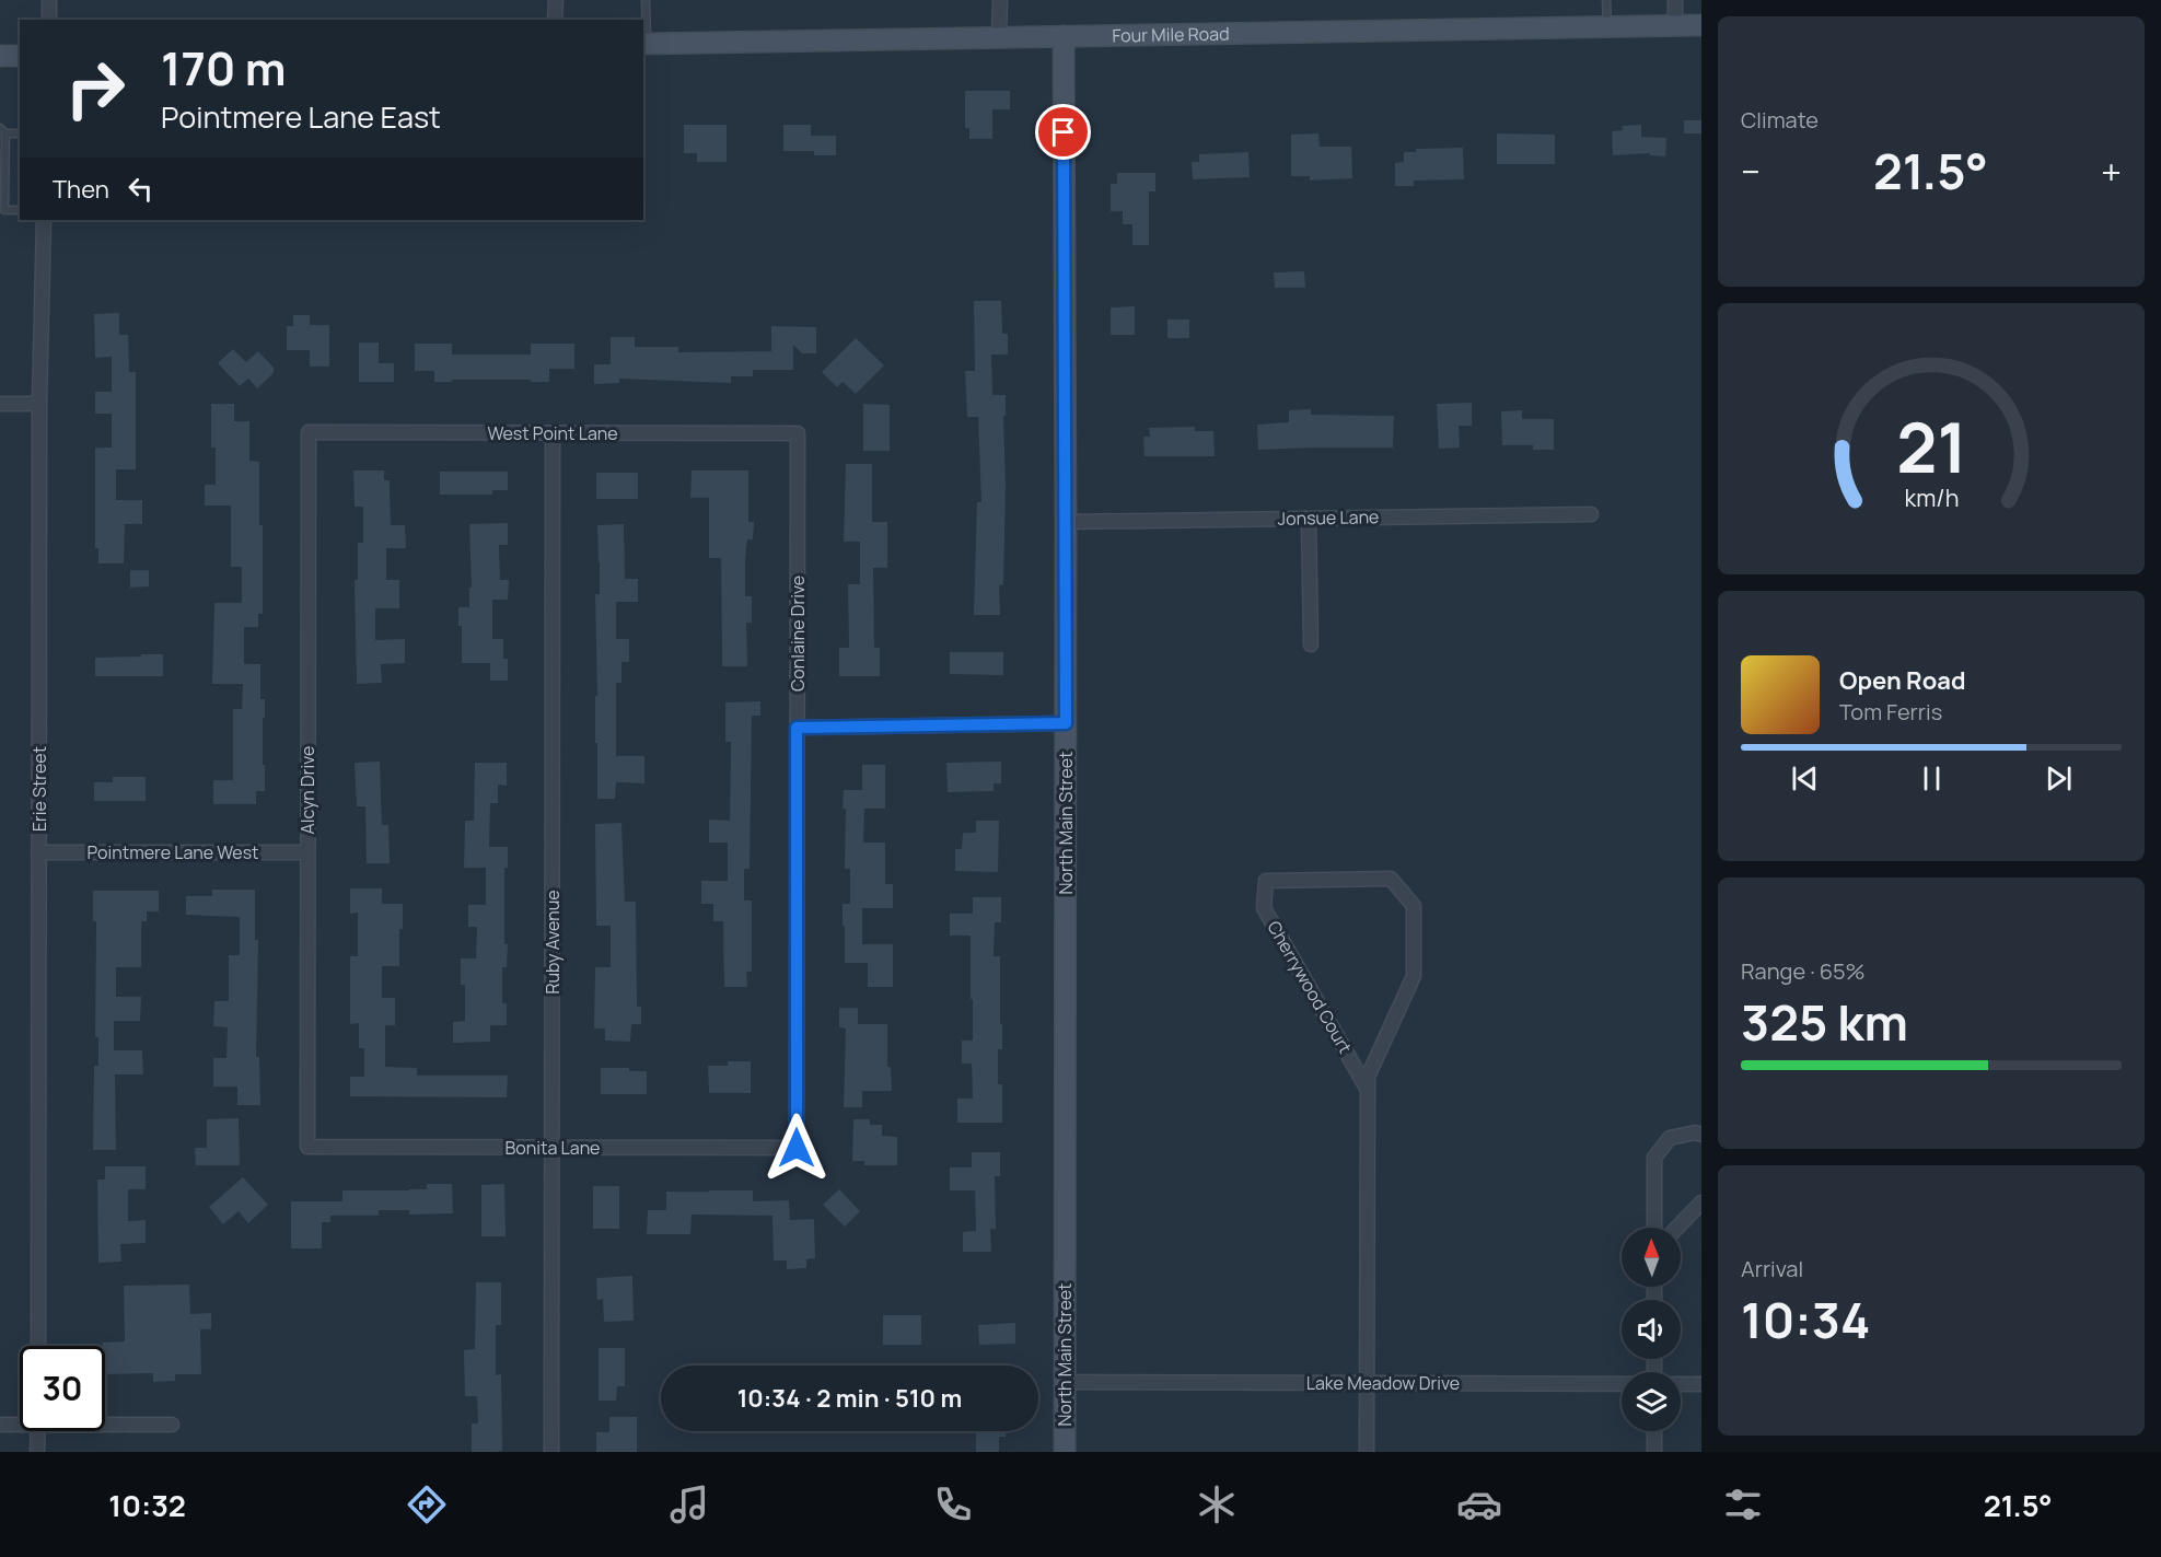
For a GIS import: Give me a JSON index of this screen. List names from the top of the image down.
{
  "streets": {
    "main road": ["Four Mile Road", "North Main Street"],
    "street": [
      "West Point Lane",
      "Jonsue Lane",
      "Conlaine Drive",
      "Erie Street",
      "Alcyn Drive",
      "Pointmere Lane West",
      "Ruby Avenue",
      "Cherrywood Court",
      "Bonita Lane",
      "Lake Meadow Drive"
    ]
  },
  "crossings": [
    ["Four Mile Road", "North Main Street"],
    ["West Point Lane", "Conlaine Drive"],
    ["West Point Lane", "Alcyn Drive"],
    ["West Point Lane", "Ruby Avenue"],
    ["Jonsue Lane", "North Main Street"],
    ["Conlaine Drive", "Bonita Lane"],
    ["Erie Street", "Pointmere Lane West"],
    ["Alcyn Drive", "Pointmere Lane West"],
    ["Alcyn Drive", "Bonita Lane"],
    ["North Main Street", "Lake Meadow Drive"],
    ["Ruby Avenue", "Bonita Lane"],
    ["Cherrywood Court", "Lake Meadow Drive"]
  ],
  "north": "top",
  "page": {
    "tile": [
      "Climate",
      ["Range · 65%", "325 km"],
      ["Arrival", "10:34"]
    ],
    "turn": ["170 m", "Pointmere Lane East"],
    "heat": ["−", "21.5°", "+"],
    "then": "Then",
    "song": ["Open Road", "Tom Ferris"],
    "limit": "30",
    "trip": "10:34 · 2 min · 510 m",
    "tabs": ["10:32", "21.5°"],
    "gauge": ["21", "km/h"]
  }
}
